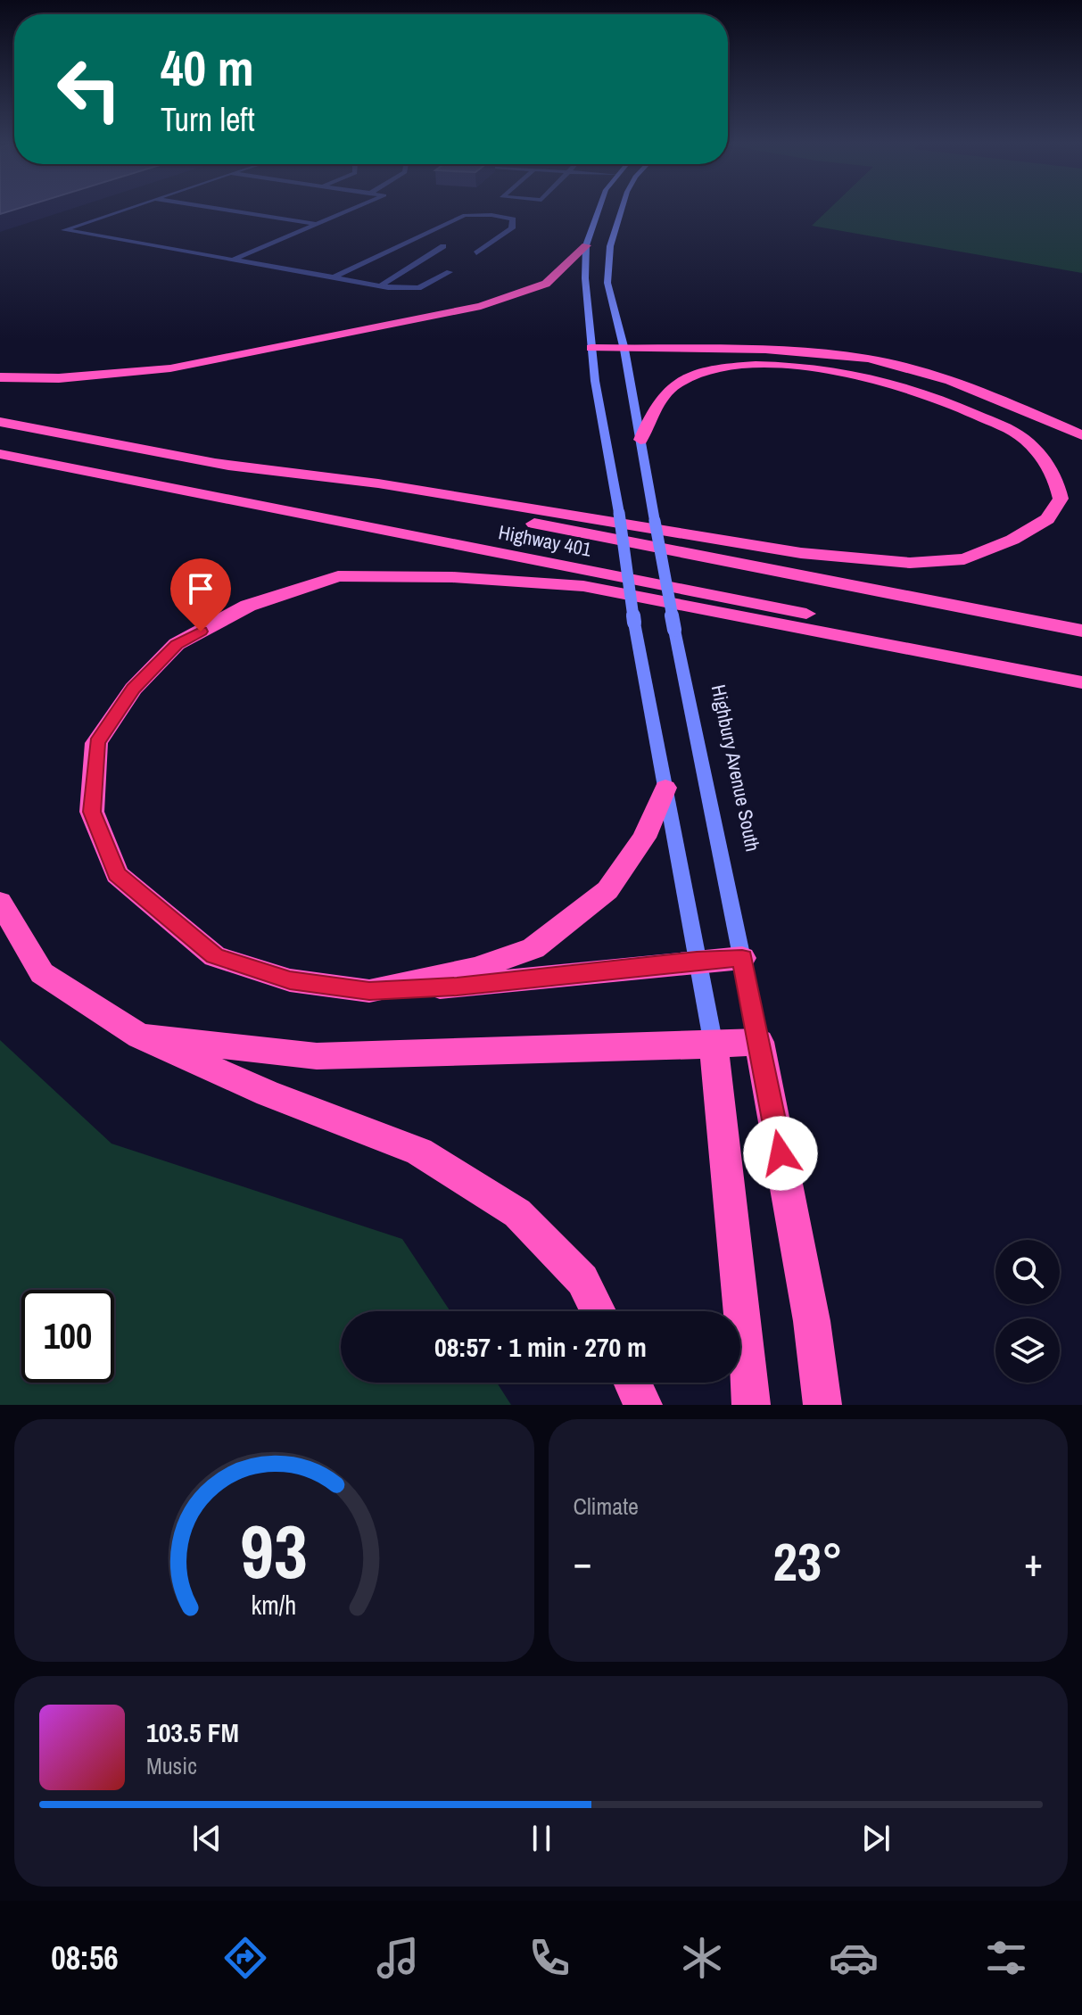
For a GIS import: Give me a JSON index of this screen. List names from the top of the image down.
{
  "streets": {
    "highway": ["Highway 401", "Highbury Avenue South"]
  },
  "page": {
    "turn": ["40 m", "Turn left"],
    "limit": "100",
    "trip": "08:57 · 1 min · 270 m",
    "tile": "Climate",
    "heat": ["−", "23°", "+"],
    "song": ["103.5 FM", "Music"],
    "tabs": "08:56",
    "gauge": ["93", "km/h"]
  }
}
